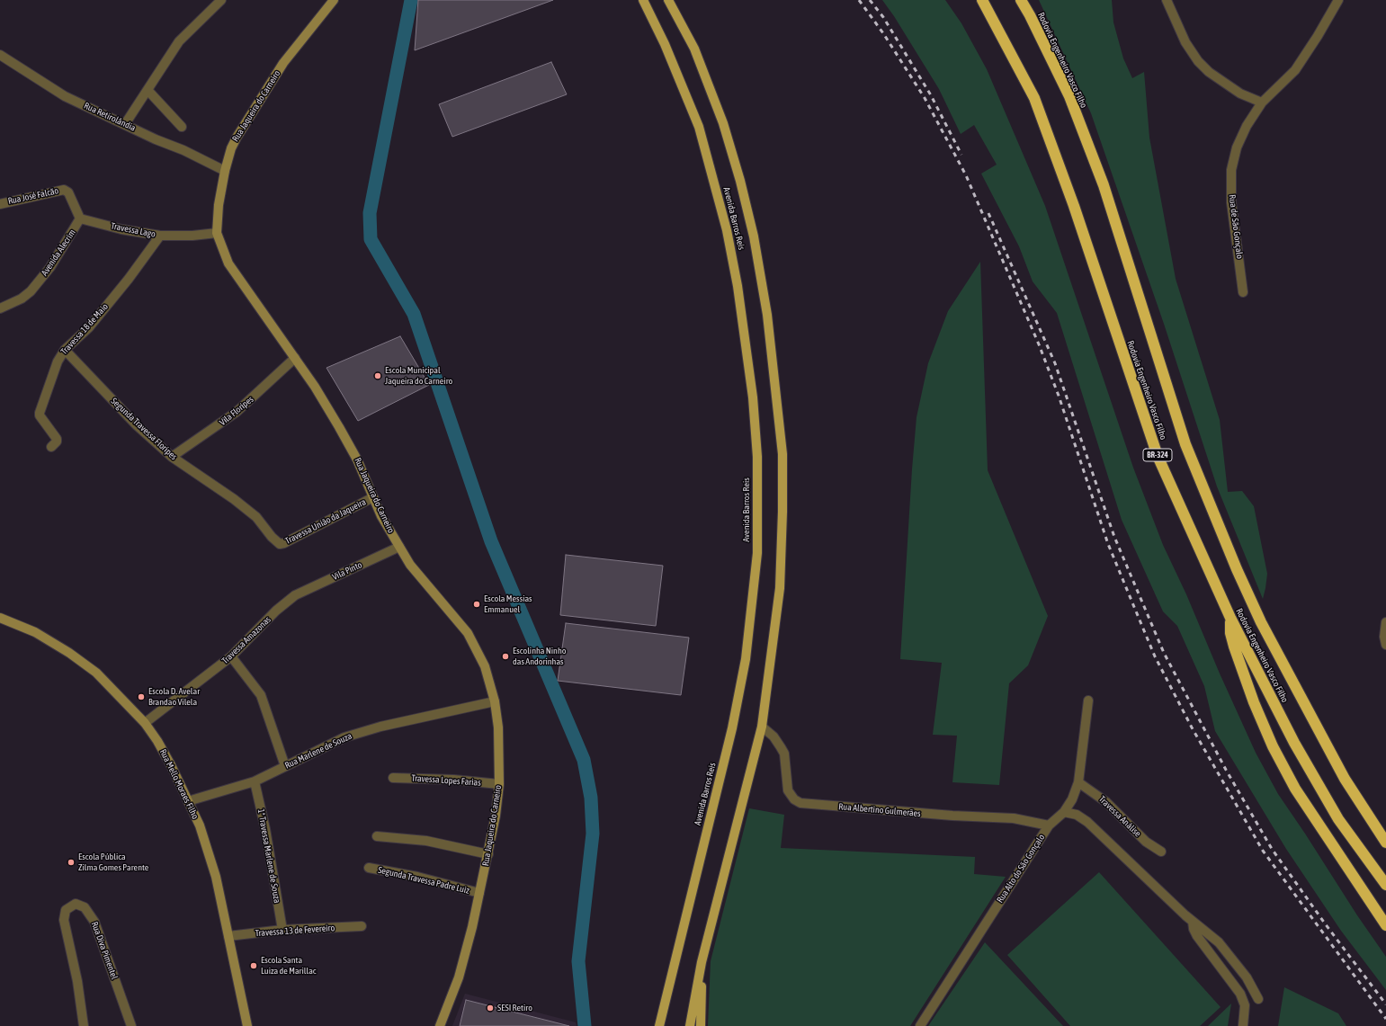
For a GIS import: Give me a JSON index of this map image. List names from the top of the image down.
{
  "streets": {
    "highway": ["Rodovia Engenheiro Vasco Filho", "BR-324"],
    "main road": ["Avenida Barros Reis"],
    "street": [
      "Rua Jaqueira do Carneiro",
      "Rua Retirolândia",
      "Rua José Falcão",
      "Rua de São Gonçalo",
      "Travessa Lago",
      "Avenida Alecrim",
      "Travessa 18 de Maio",
      "Vila Floripes",
      "Segunda Travessa Floripes",
      "Travessa Uniāo da Jaqueira",
      "Vila Pinto",
      "Travessa Amazonas",
      "Rua Marlene de Souza",
      "Travessa Lopes Farias",
      "Rua Mello Moraes Filho",
      "Rua Albertino Gulmerães",
      "Travessa Análise",
      "1ª Travessa Marlene de Souza",
      "Rua Alto do São Gonçalo",
      "Segunda Travessa Padre Luiz",
      "Travessa 13 de Fevereiro",
      "Rua Diva Pimentel"
    ]
  },
  "crossings": [
    ["Rua Jaqueira do Carneiro", "Rua Retirolândia"],
    ["Rua Jaqueira do Carneiro", "Travessa Lago"],
    ["Rua Jaqueira do Carneiro", "Vila Floripes"],
    ["Rua Jaqueira do Carneiro", "Travessa Uniāo da Jaqueira"],
    ["Rua Jaqueira do Carneiro", "Vila Pinto"],
    ["Rua Jaqueira do Carneiro", "Rua Marlene de Souza"],
    ["Rua Jaqueira do Carneiro", "Travessa Lopes Farias"],
    ["Rua Jaqueira do Carneiro", "Segunda Travessa Padre Luiz"],
    ["Rua José Falcão", "Travessa Lago"],
    ["Rua José Falcão", "Avenida Alecrim"],
    ["Avenida Barros Reis", "Rua Albertino Gulmerães"],
    ["Travessa Lago", "Avenida Alecrim"],
    ["Travessa Lago", "Travessa 18 de Maio"],
    ["Travessa 18 de Maio", "Segunda Travessa Floripes"],
    ["Vila Floripes", "Segunda Travessa Floripes"],
    ["Segunda Travessa Floripes", "Travessa Uniāo da Jaqueira"],
    ["Vila Pinto", "Travessa Amazonas"],
    ["Travessa Amazonas", "Rua Mello Moraes Filho"],
    ["Rua Marlene de Souza", "Rua Mello Moraes Filho"],
    ["Rua Marlene de Souza", "1ª Travessa Marlene de Souza"],
    ["Rua Mello Moraes Filho", "Travessa 13 de Fevereiro"],
    ["Rua Albertino Gulmerães", "Rua Alto do São Gonçalo"],
    ["Travessa Análise", "Rua Alto do São Gonçalo"],
    ["1ª Travessa Marlene de Souza", "Travessa 13 de Fevereiro"]
  ],
  "places": [
    "Escola Municipal Jaqueira do Carneiro",
    "Escola Messias Emmanuel",
    "Escolinha Ninho das Andorinhas",
    "Escola D. Avelar Brandao Vilela",
    "Escola Pública Zilma Gomes Parente",
    "Escola Santa Luiza de Marillac",
    "SESI Retiro"
  ]
}
